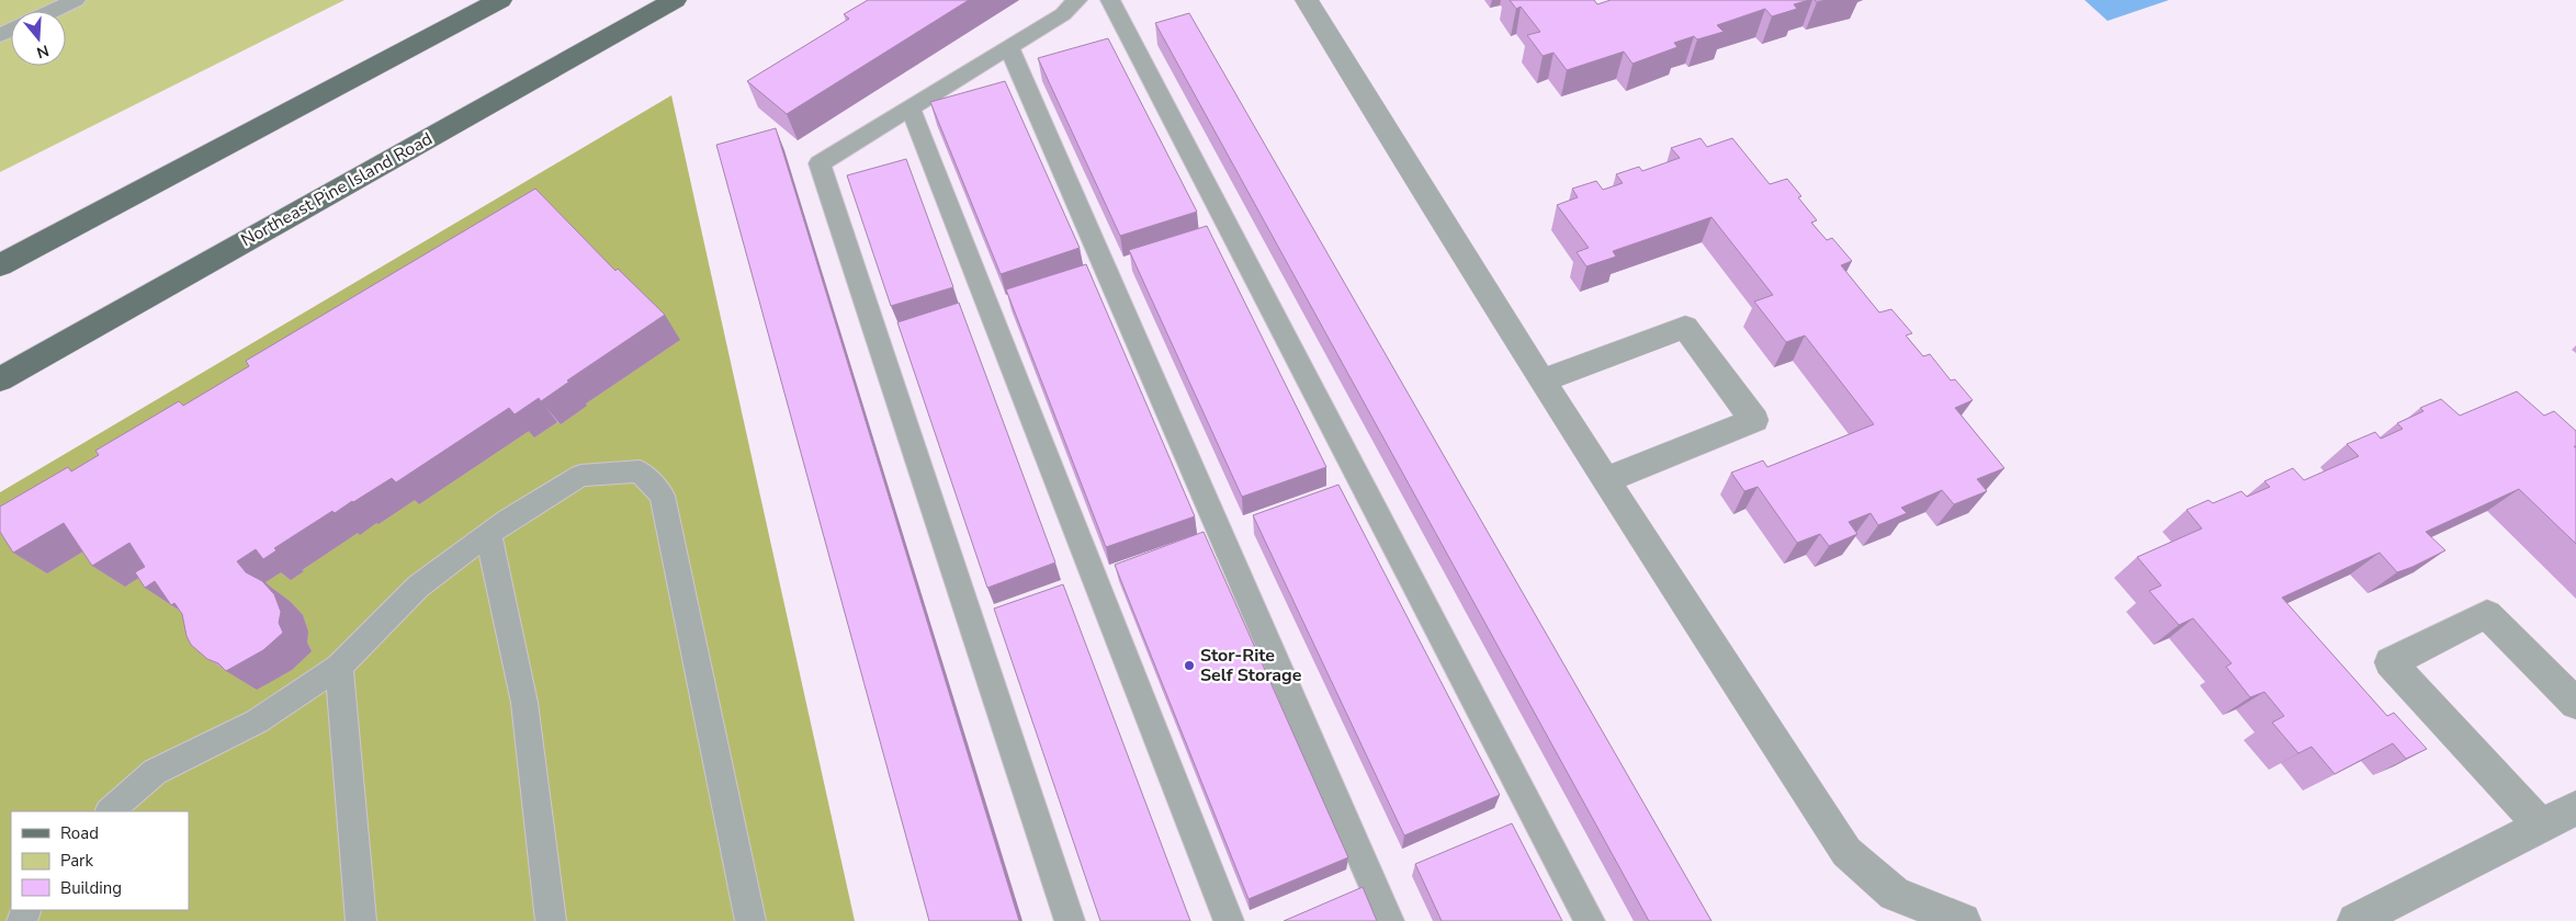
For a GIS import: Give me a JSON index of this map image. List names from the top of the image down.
{
  "streets": {
    "main road": ["Northeast Pine Island Road"]
  },
  "places": ["Stor-Rite Self Storage"],
  "legend": ["Road", "Park", "Building"],
  "north": "bottom"
}
